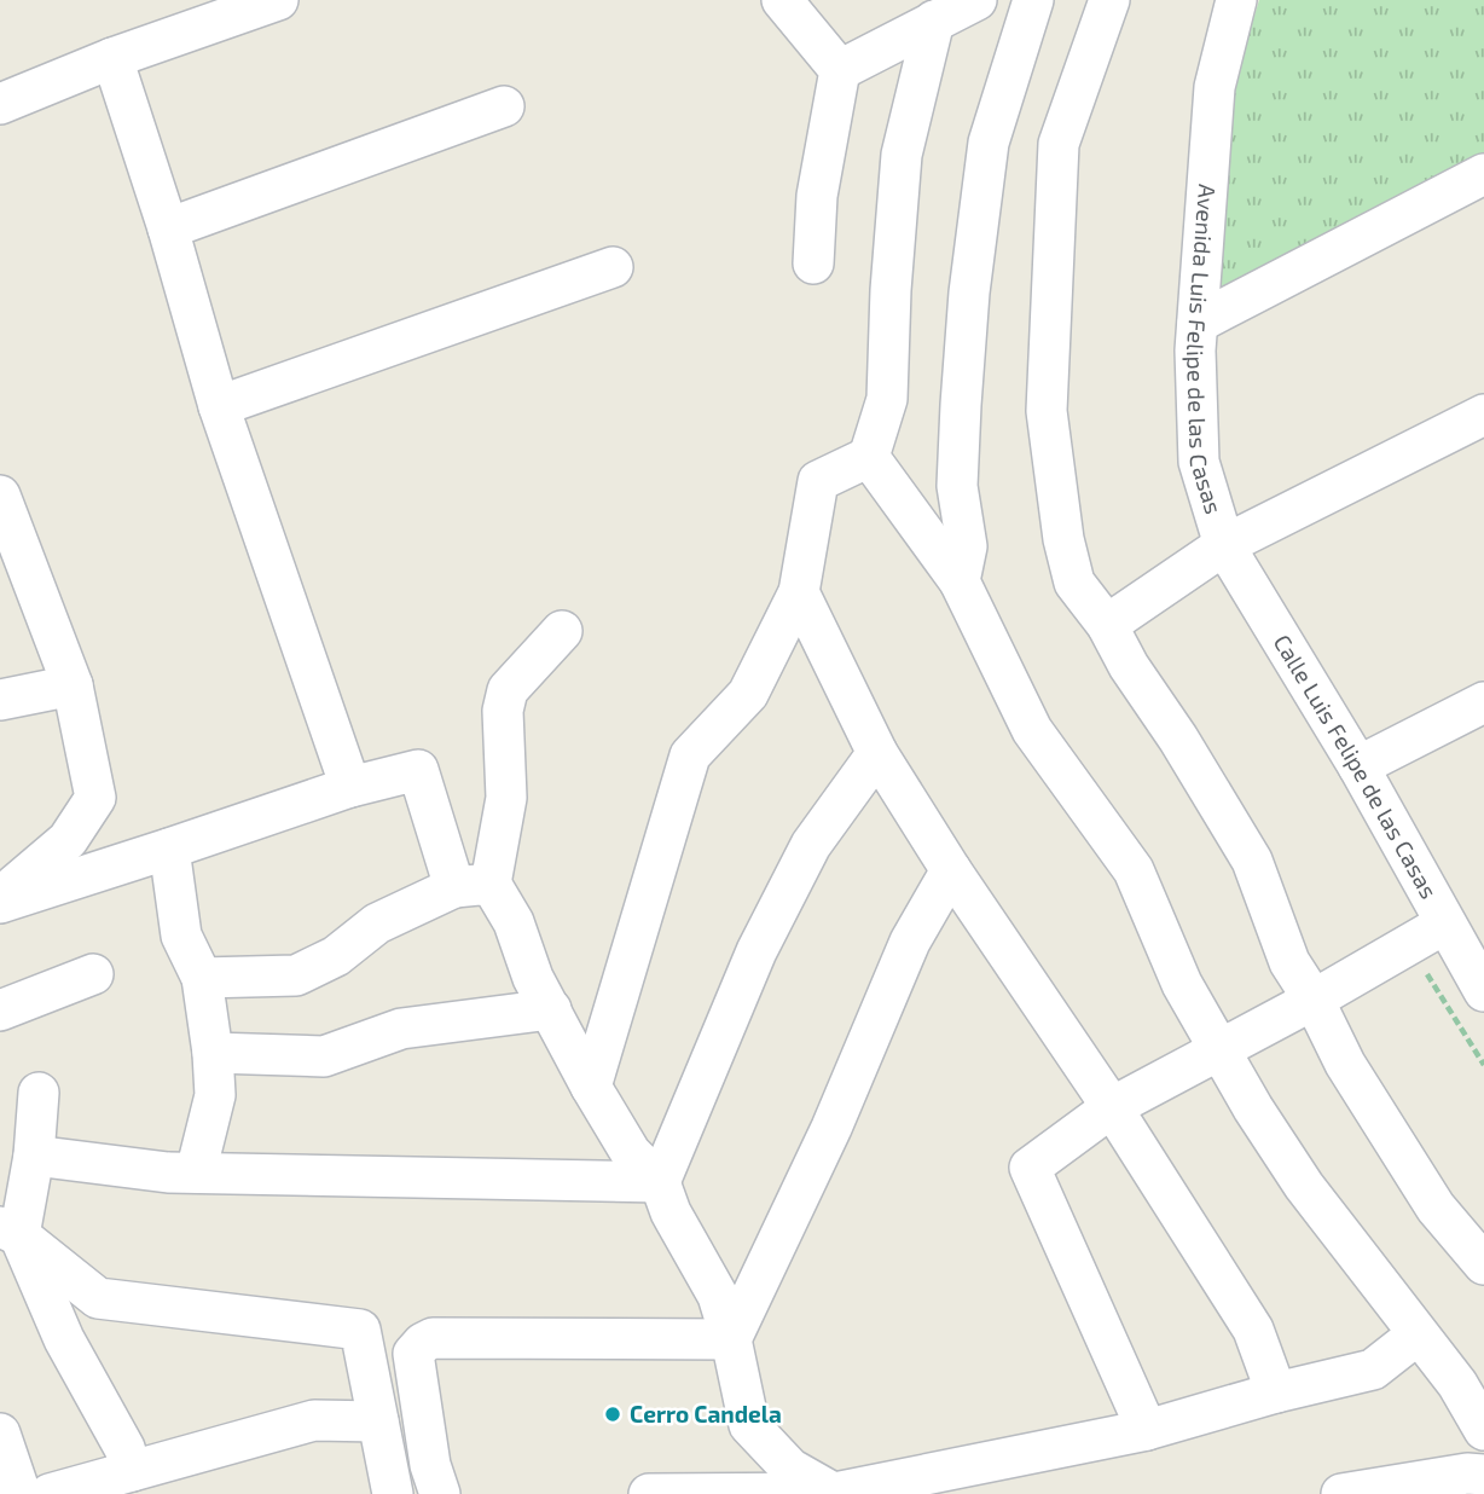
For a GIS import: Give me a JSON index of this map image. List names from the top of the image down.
{
  "streets": {
    "street": ["Avenida Luis Felipe de las Casas", "Calle Luis Felipe de las Casas"]
  },
  "crossings": [
    ["Avenida Luis Felipe de las Casas", "Calle Luis Felipe de las Casas"]
  ],
  "places": ["Cerro Candela"]
}
